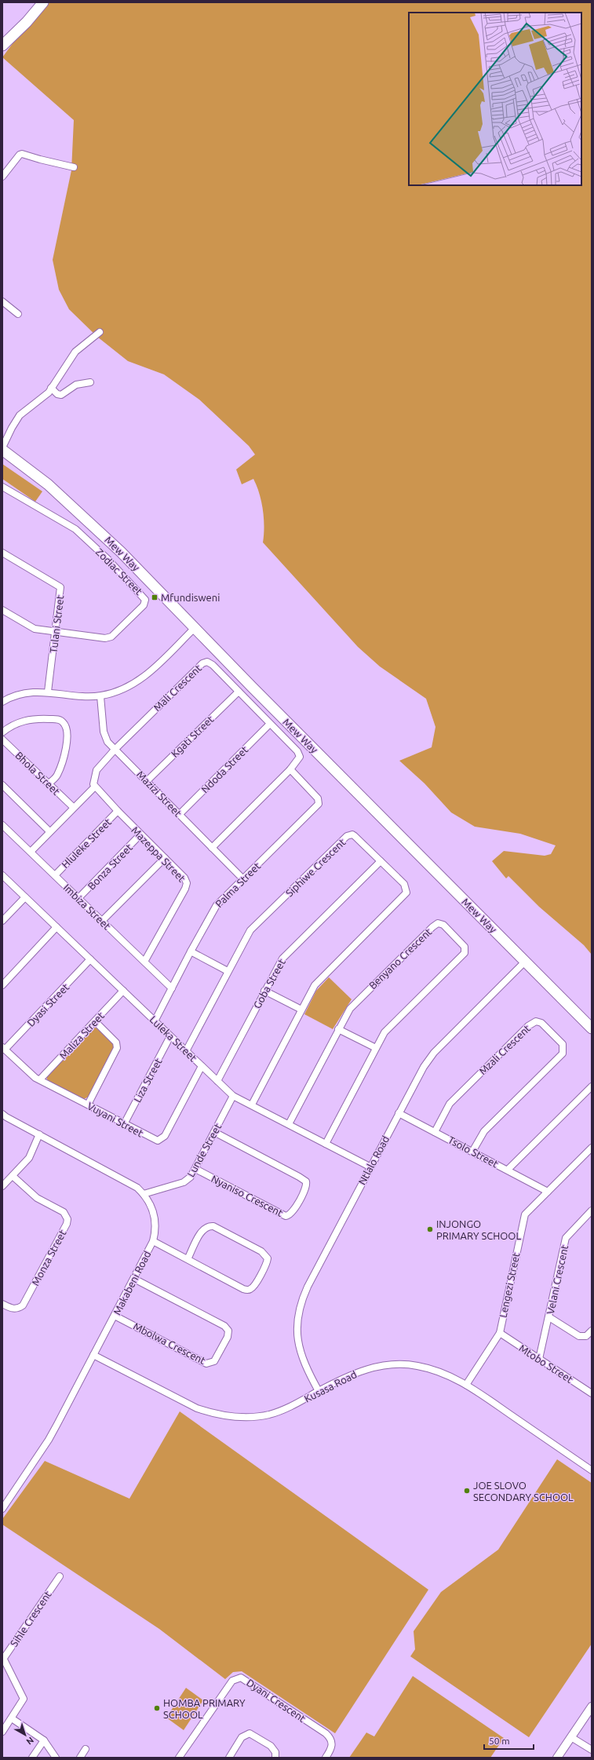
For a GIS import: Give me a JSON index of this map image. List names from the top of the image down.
{
  "streets": {
    "main road": ["Mew Way"],
    "street": [
      "Zodiac Street",
      "Tulani Street",
      "Mali Crescent",
      "Kgati Street",
      "Ndoda Street",
      "Bhola Street",
      "Mazizi Street",
      "Hluleke Street",
      "Mazeppa Street",
      "Bonza Street",
      "Siphiwe Crescent",
      "Palma Street",
      "Imbiza Street",
      "Benyano Crescent",
      "Goba Street",
      "Dyasi Street",
      "Maliza Street",
      "Luleka Street",
      "Mzali Crescent",
      "Liza Street",
      "Vuyani Street",
      "Lunde Street",
      "Tsolo Street",
      "Ntlalo Road",
      "Nyaniso Crescent",
      "Monza Street",
      "Velani Crescent",
      "Makabeni Road",
      "Lengezi Street",
      "Mbolwa Crescent",
      "Mtobo Street",
      "Kusasa Road",
      "Sihle Crescent",
      "Dyani Crescent"
    ]
  },
  "crossings": [
    ["Mew Way", "Ntlalo Road"],
    ["Zodiac Street", "Tulani Street"],
    ["Mali Crescent", "Kgati Street"],
    ["Mali Crescent", "Ndoda Street"],
    ["Mali Crescent", "Mazizi Street"],
    ["Mali Crescent", "Mazeppa Street"],
    ["Mali Crescent", "Palma Street"],
    ["Kgati Street", "Mazizi Street"],
    ["Ndoda Street", "Mazizi Street"],
    ["Mazizi Street", "Palma Street"],
    ["Hluleke Street", "Mazeppa Street"],
    ["Hluleke Street", "Imbiza Street"],
    ["Mazeppa Street", "Bonza Street"],
    ["Mazeppa Street", "Imbiza Street"],
    ["Bonza Street", "Imbiza Street"],
    ["Siphiwe Crescent", "Goba Street"],
    ["Siphiwe Crescent", "Luleka Street"],
    ["Palma Street", "Imbiza Street"],
    ["Palma Street", "Luleka Street"],
    ["Benyano Crescent", "Luleka Street"],
    ["Goba Street", "Luleka Street"],
    ["Dyasi Street", "Luleka Street"],
    ["Dyasi Street", "Vuyani Street"],
    ["Maliza Street", "Luleka Street"],
    ["Maliza Street", "Vuyani Street"],
    ["Luleka Street", "Liza Street"],
    ["Luleka Street", "Vuyani Street"],
    ["Luleka Street", "Lunde Street"],
    ["Luleka Street", "Ntlalo Road"],
    ["Mzali Crescent", "Tsolo Street"],
    ["Liza Street", "Vuyani Street"],
    ["Lunde Street", "Nyaniso Crescent"],
    ["Lunde Street", "Makabeni Road"],
    ["Tsolo Street", "Ntlalo Road"],
    ["Tsolo Street", "Lengezi Street"],
    ["Ntlalo Road", "Kusasa Road"],
    ["Velani Crescent", "Mtobo Street"],
    ["Makabeni Road", "Mbolwa Crescent"],
    ["Makabeni Road", "Kusasa Road"],
    ["Lengezi Street", "Mtobo Street"],
    ["Lengezi Street", "Kusasa Road"]
  ],
  "places": {
    "transit": ["Mfundisweni"],
    "other": ["INJONGO PRIMARY SCHOOL", "JOE SLOVO SECONDARY SCHOOL", "HOMBA PRIMARY SCHOOL"]
  },
  "scale_bar": "50 m",
  "north": "bottom right"
}
